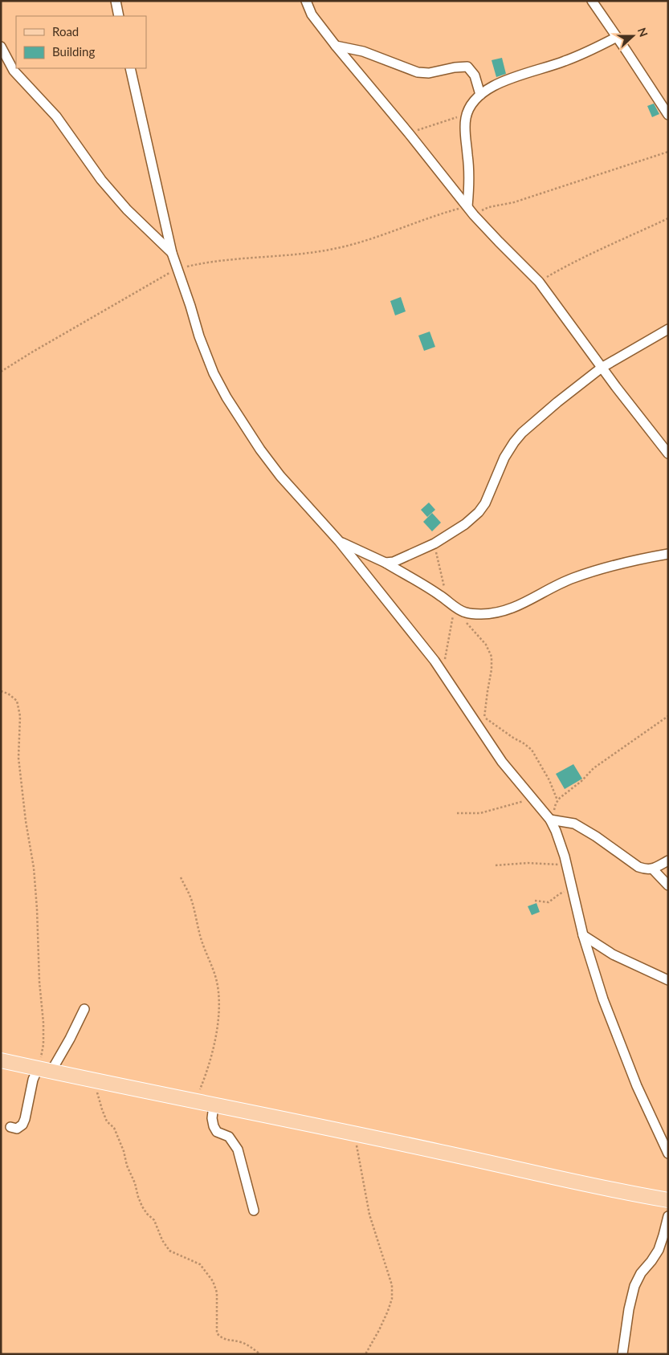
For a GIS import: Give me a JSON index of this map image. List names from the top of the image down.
{
  "legend": ["Road", "Building"],
  "north": "right"
}
